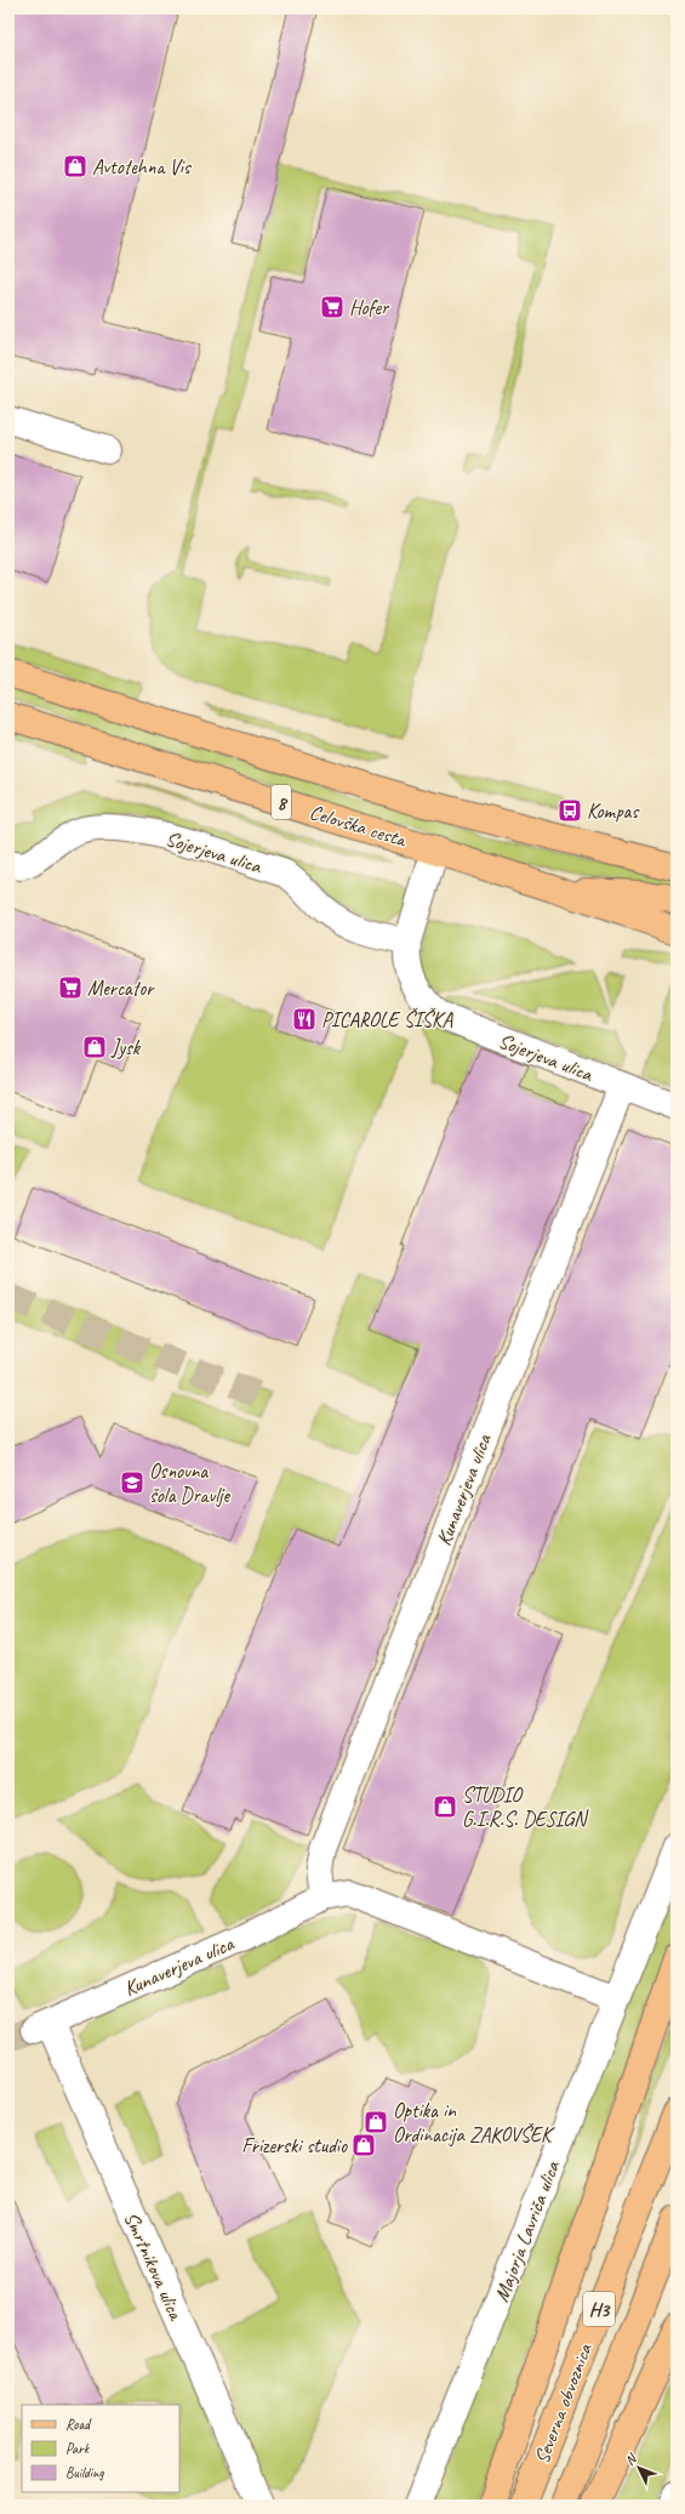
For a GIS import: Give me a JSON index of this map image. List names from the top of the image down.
{
  "streets": {
    "main road": [
      "8",
      "Celovška cesta",
      "H3",
      "Severna obvoznica"
    ],
    "street": [
      "Sojerjeva ulica",
      "Kunaverjeva ulica",
      "Majorja Lavriča ulica",
      "Smrtnikova ulica"
    ]
  },
  "crossings": [
    ["Celovška cesta", "Sojerjeva ulica"],
    ["Sojerjeva ulica", "Kunaverjeva ulica"],
    ["Kunaverjeva ulica", "Majorja Lavriča ulica"],
    ["Kunaverjeva ulica", "Smrtnikova ulica"]
  ],
  "places": {
    "shop": [
      "Avtotehna Vis",
      "Jysk",
      "STUDIO G.I.R.S. DESIGN",
      "Optika in Ordinacija ZAKOVŠEK",
      "Frizerski studio"
    ],
    "supermarket": ["Hofer", "Mercator"],
    "bus stop": ["Kompas"],
    "restaurant": ["PICAROLE ŠIŠKA"],
    "school or university": ["Osnovna šola Dravlje"]
  },
  "legend": ["Road", "Park", "Building"],
  "north": "top left"
}
